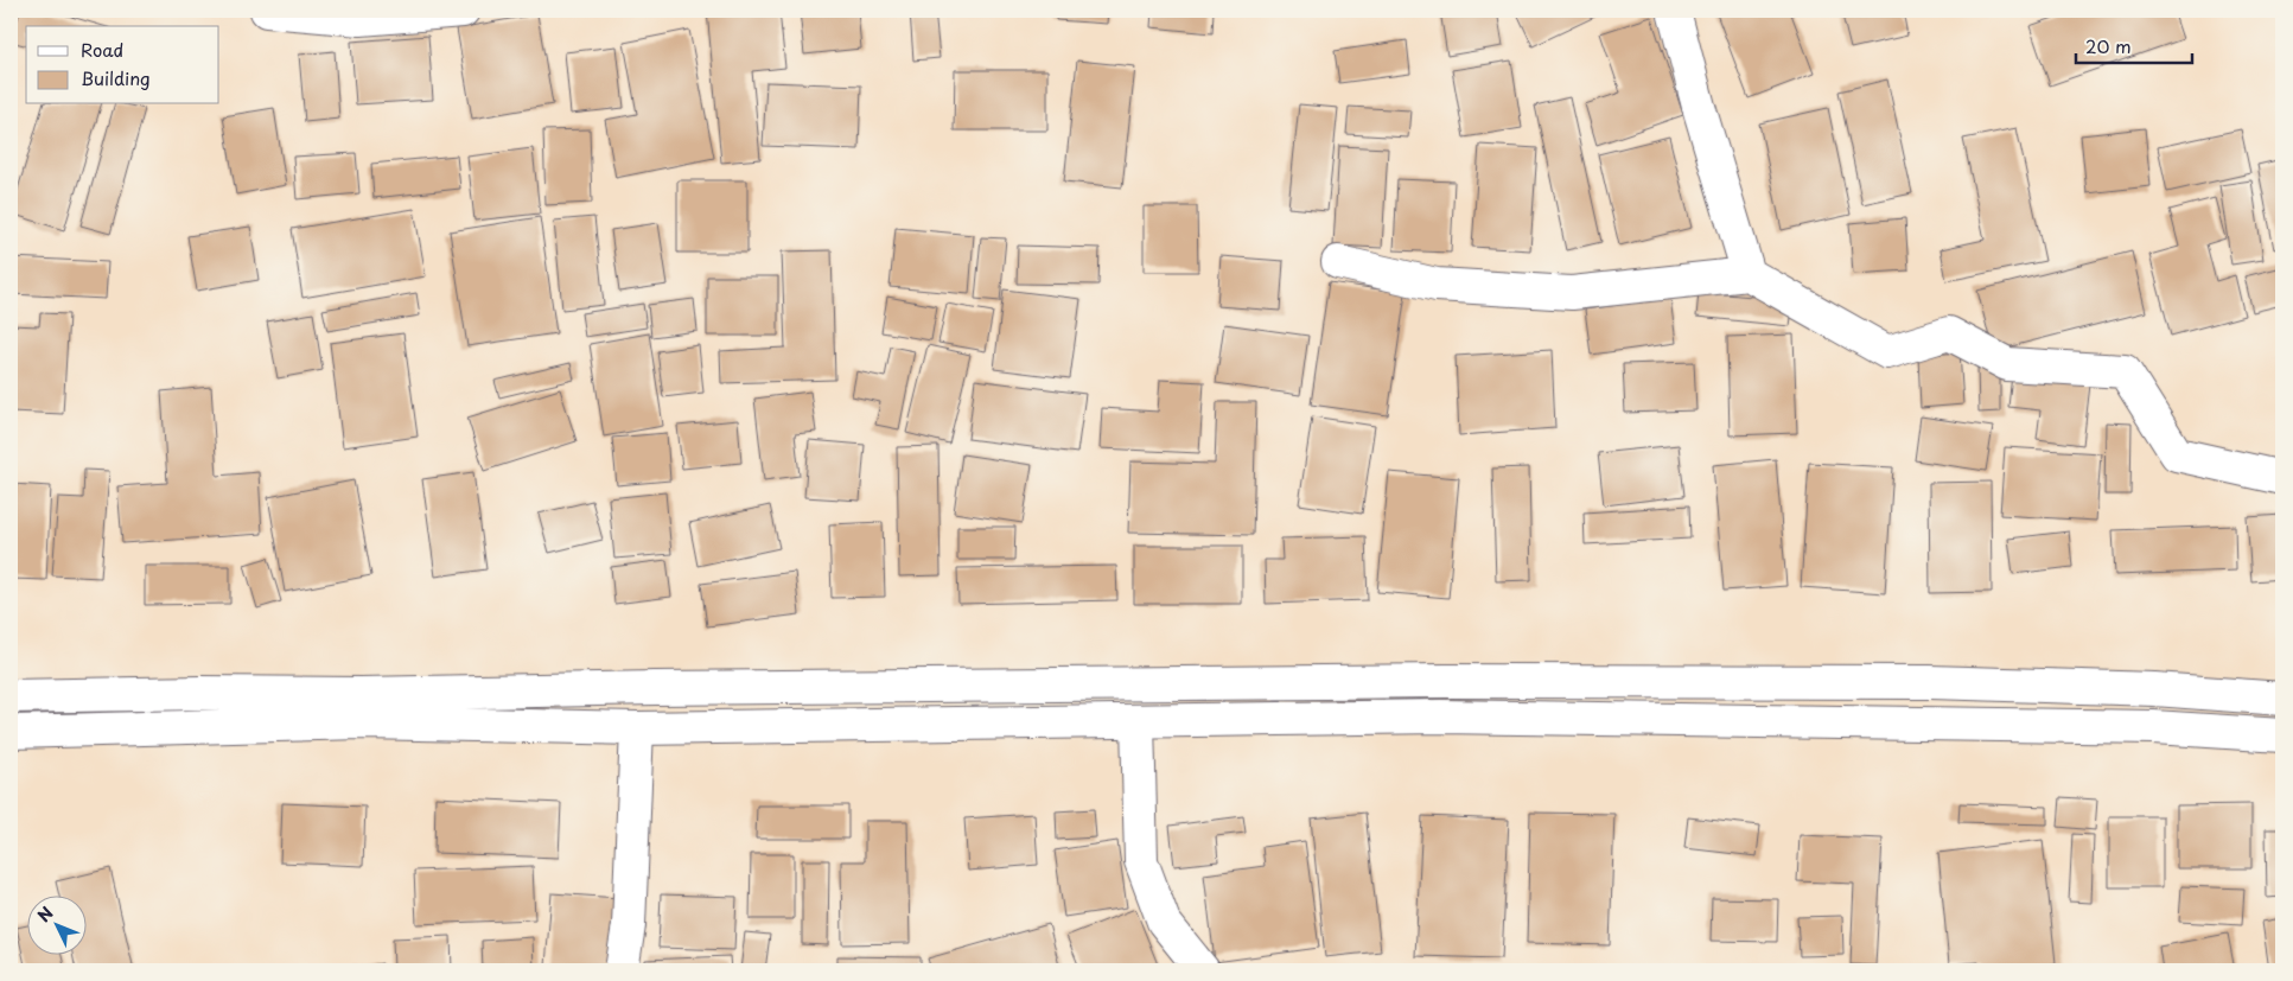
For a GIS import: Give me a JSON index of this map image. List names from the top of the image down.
{
  "legend": ["Road", "Building"],
  "scale_bar": "20 m",
  "north": "top left"
}
